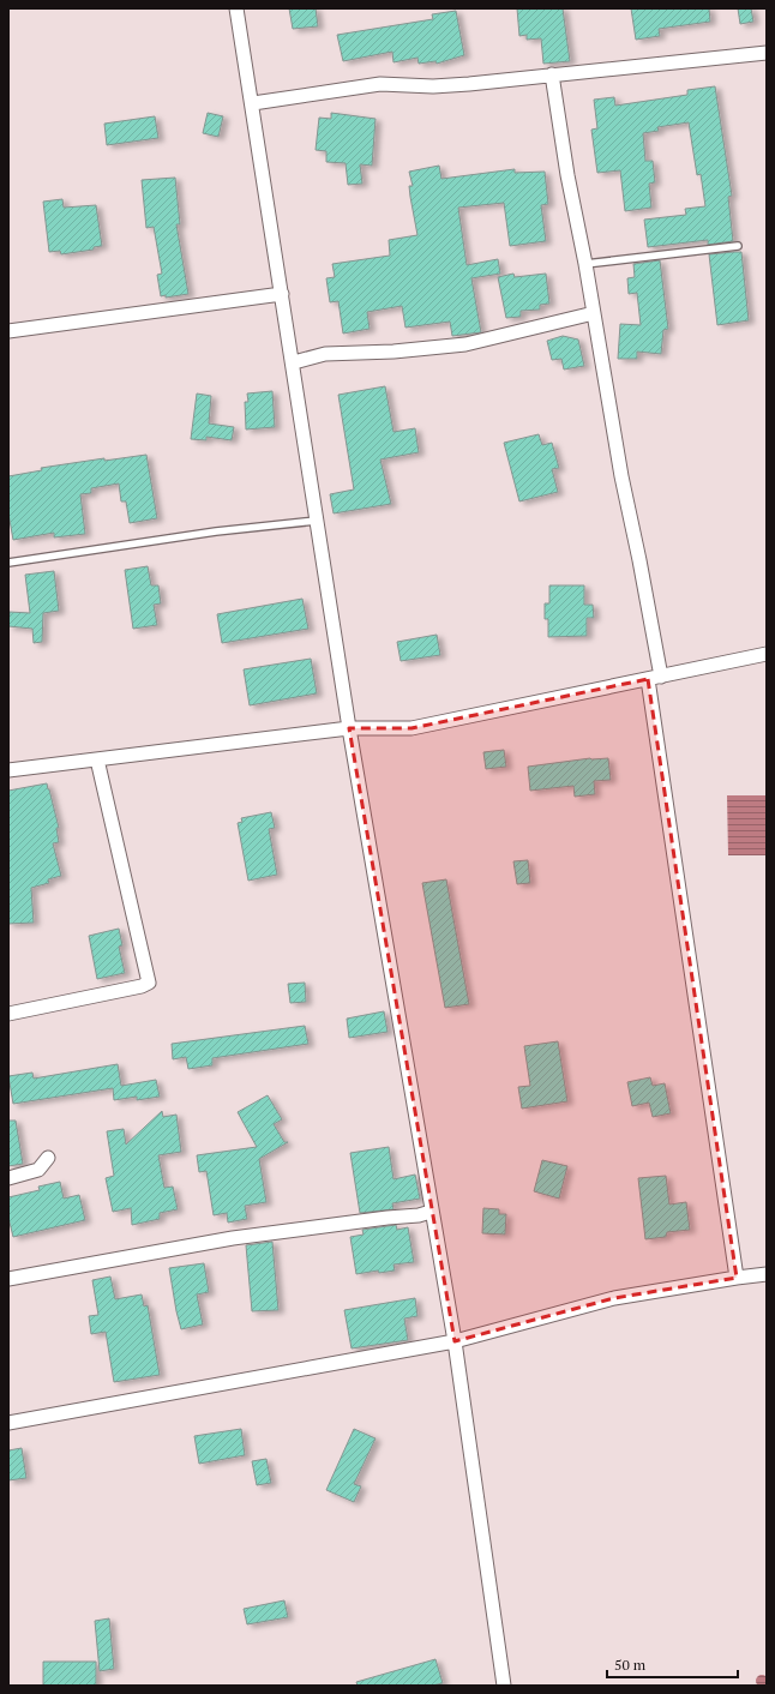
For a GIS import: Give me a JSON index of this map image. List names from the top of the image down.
{
  "scale_bar": "50 m"
}
